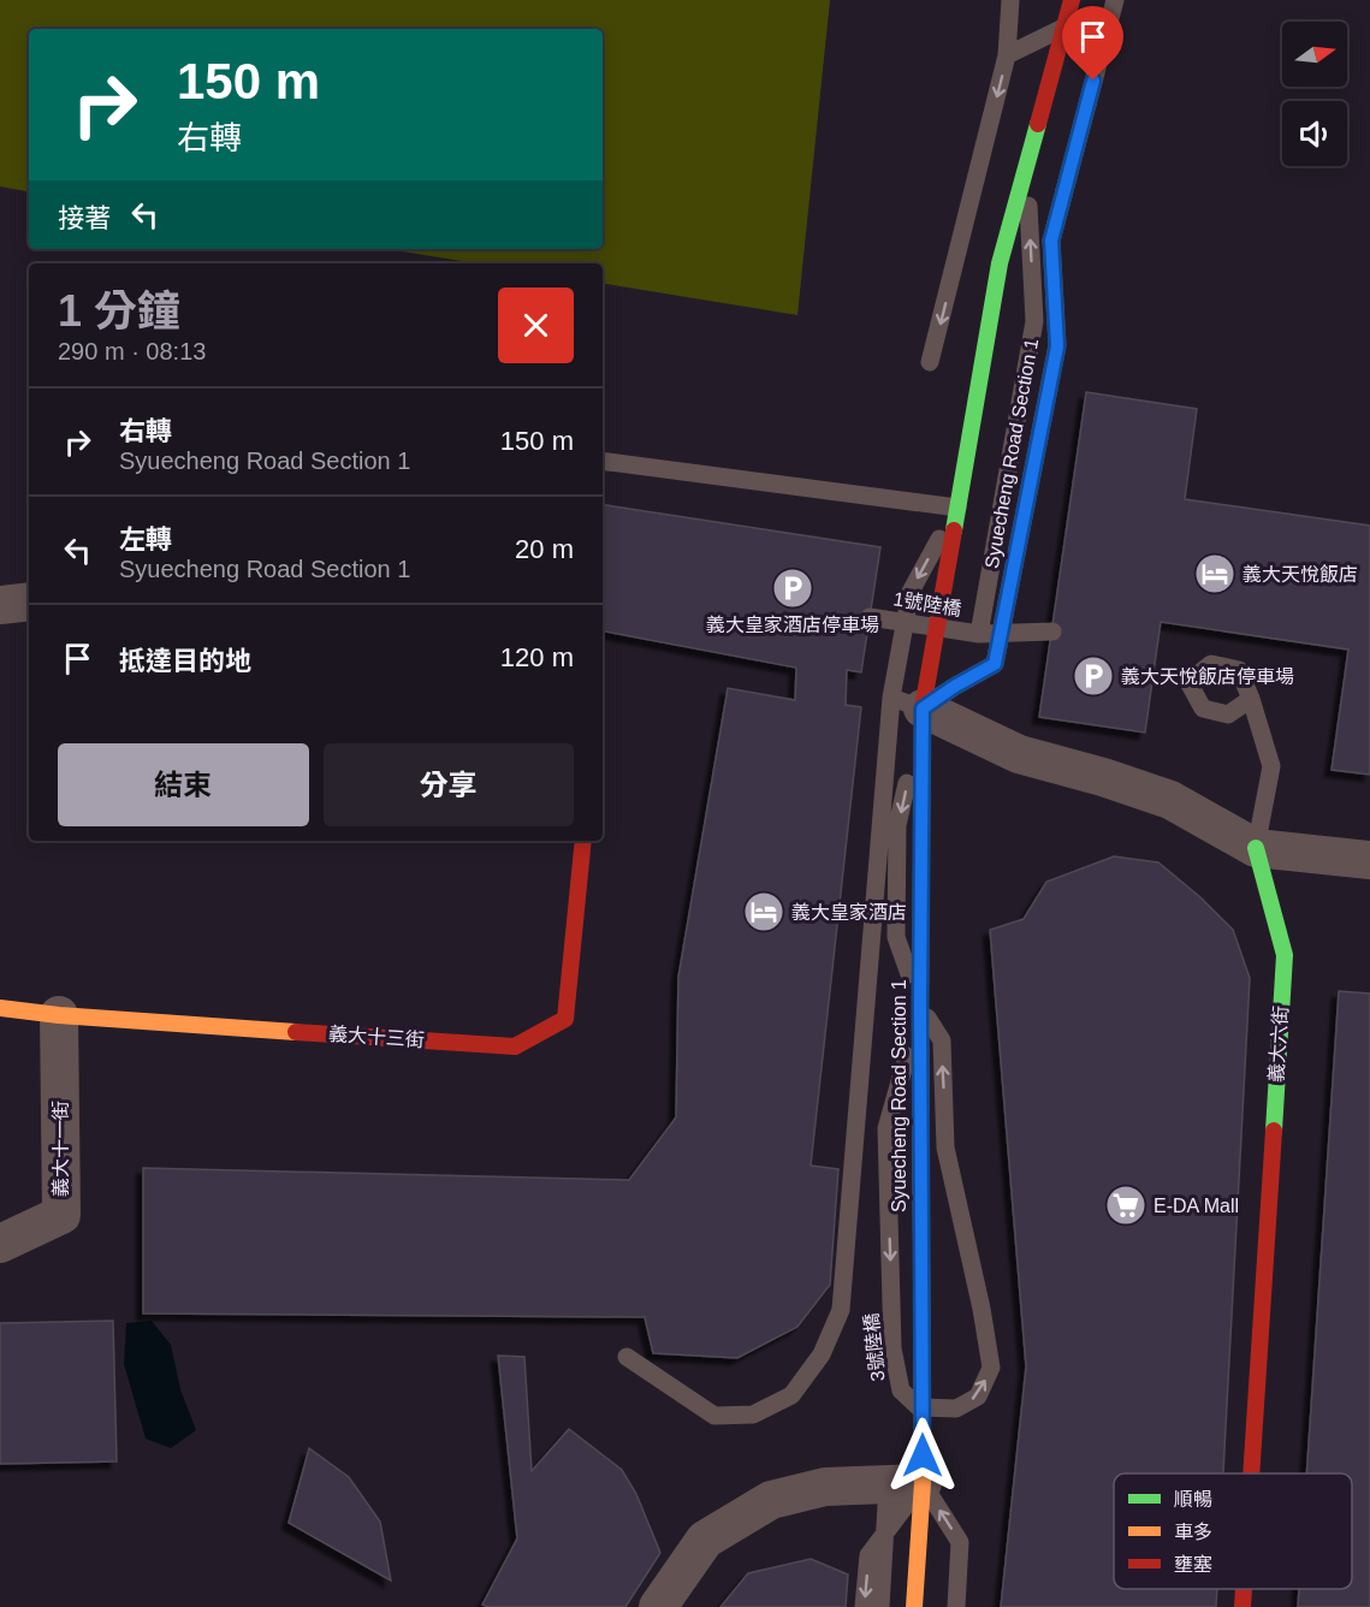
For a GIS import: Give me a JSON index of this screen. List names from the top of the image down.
{
  "streets": {
    "street": [
      "Syuecheng Road Section 1",
      "義大十三街",
      "義大六街",
      "義大十一街"
    ],
    "lane": ["1號陸橋", "3號陸橋"]
  },
  "crossings": [
    ["Syuecheng Road Section 1", "3號陸橋"],
    ["義大十三街", "義大十一街"]
  ],
  "places": {
    "hotel": ["義大天悅飯店", "義大皇家酒店"],
    "parking": ["義大皇家酒店停車場", "義大天悅飯店停車場"],
    "supermarket": ["E-DA Mall"]
  },
  "legend": ["順暢", "車多", "壅塞"],
  "north": "right",
  "page": {
    "turn": ["150 m", "右轉"],
    "then": "接著",
    "heading": ["1 分鐘", "290 m · 08:13"],
    "list": [
      {
        "name": "右轉",
        "note": "Syuecheng Road Section 1",
        "value": "150 m"
      },
      {
        "name": "左轉",
        "note": "Syuecheng Road Section 1",
        "value": "20 m"
      },
      {
        "name": "抵達目的地",
        "value": "120 m"
      }
    ],
    "buttons": ["結束", "分享"]
  }
}
